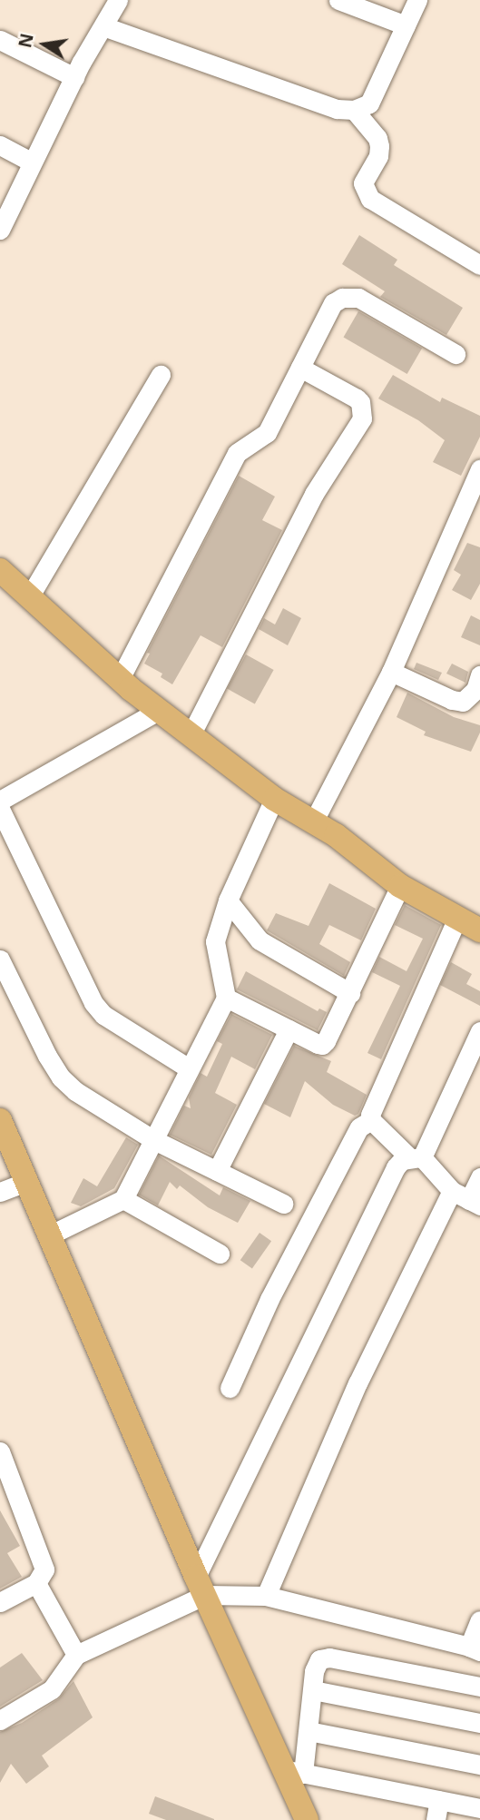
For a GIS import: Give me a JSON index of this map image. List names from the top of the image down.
{
  "north": "left"
}
